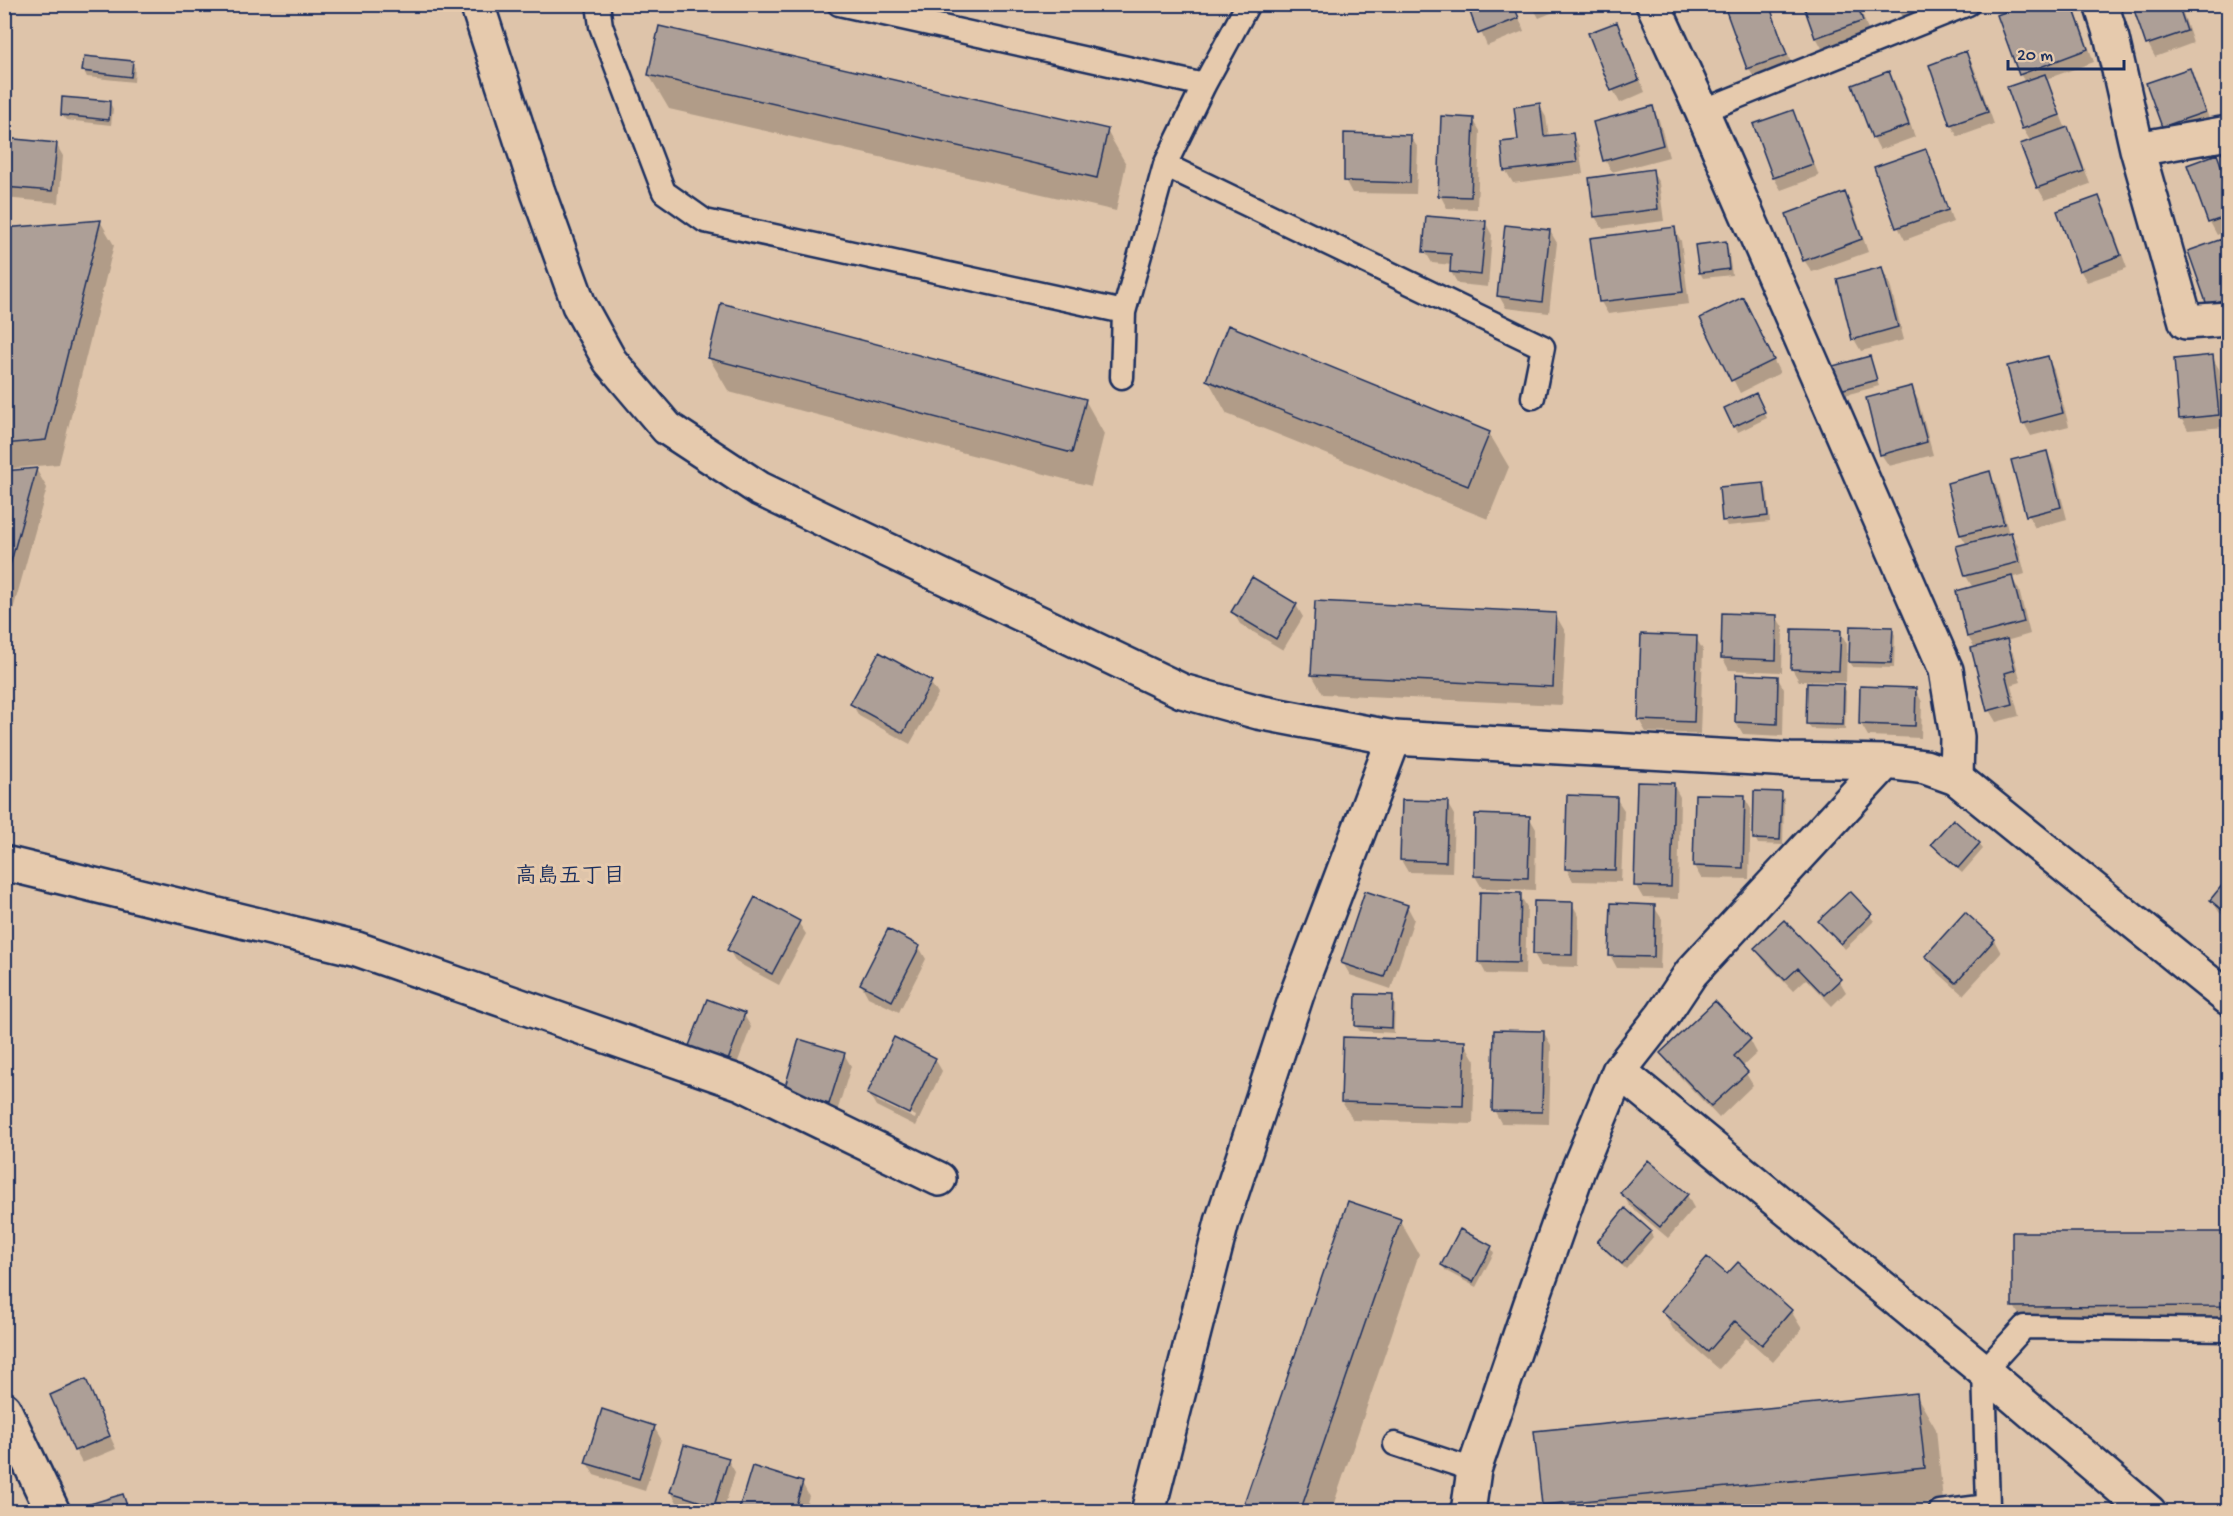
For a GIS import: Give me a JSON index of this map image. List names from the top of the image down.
{
  "districts": ["高島五丁目"],
  "scale_bar": "20 m"
}
